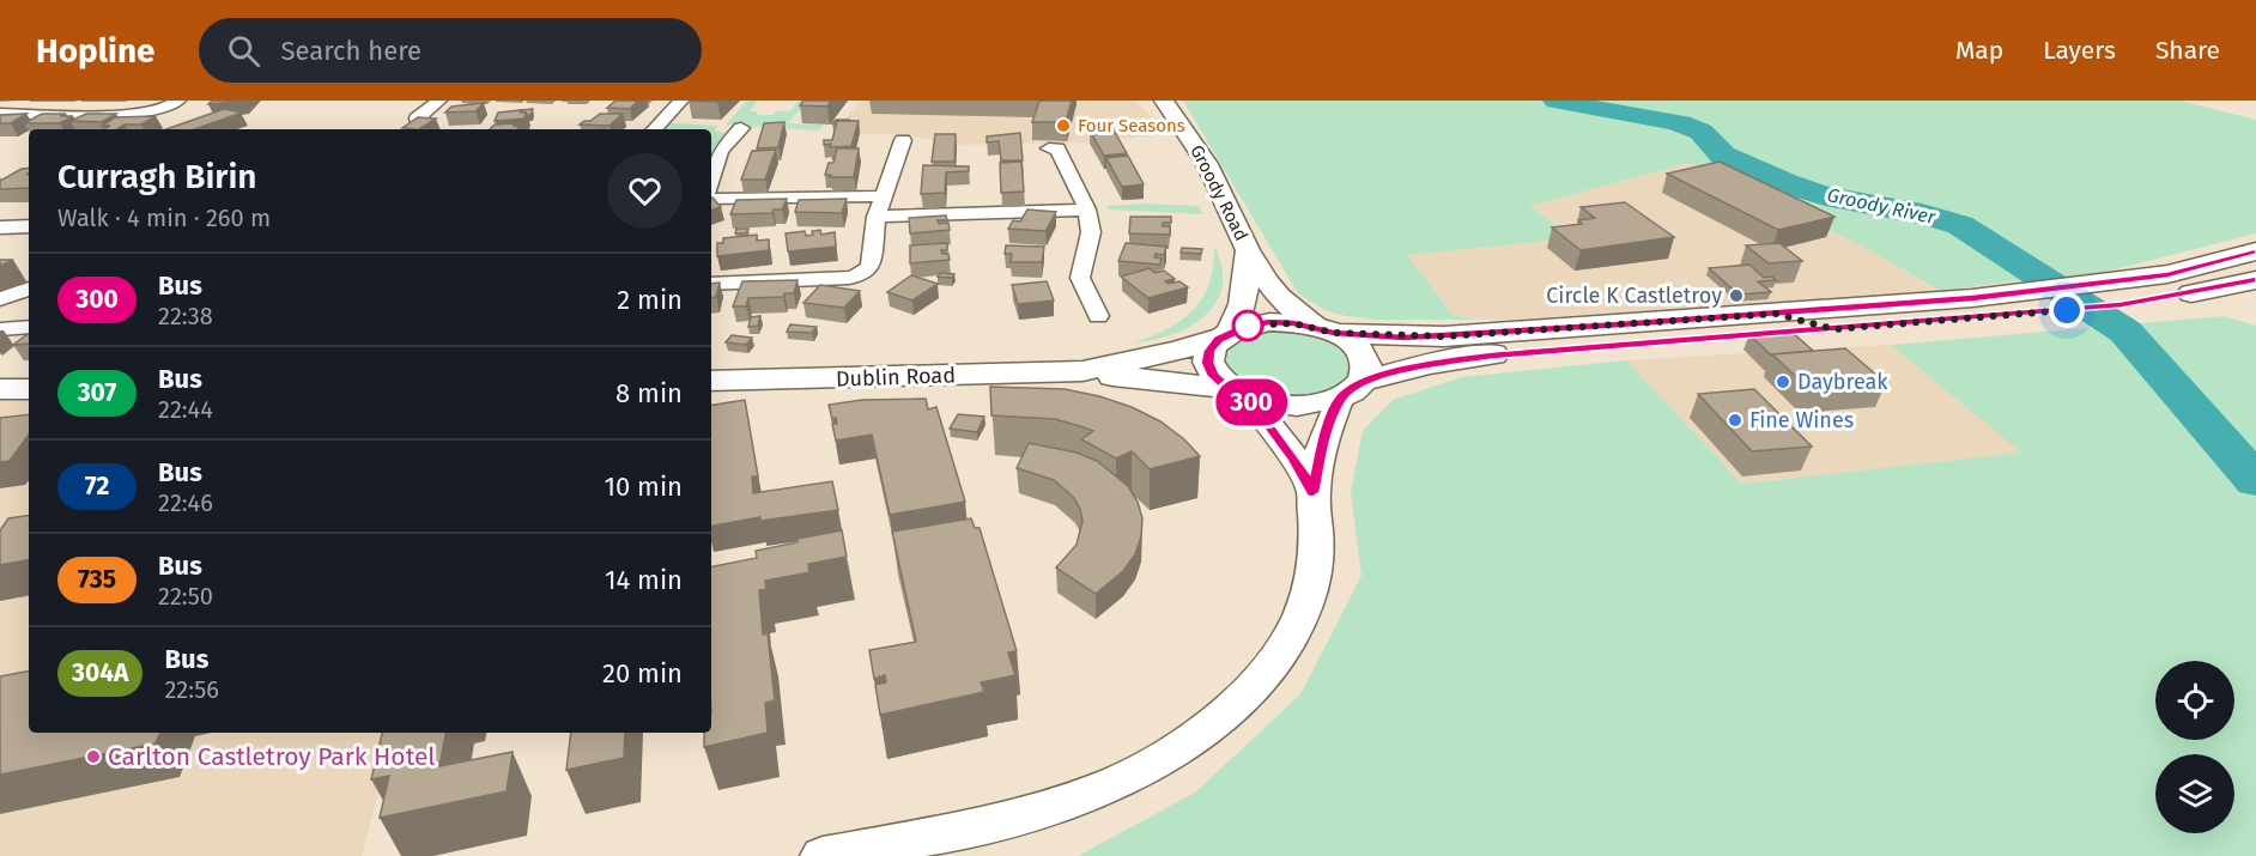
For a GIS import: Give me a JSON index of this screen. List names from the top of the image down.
{
  "streets": {
    "main road": ["Dublin Road"],
    "street": ["Groody Road"]
  },
  "water": ["Groody River"],
  "places": [
    "Four Seasons",
    "Circle K Castletroy",
    "Daybreak",
    "Fine Wines",
    "Carlton Castletroy Park Hotel"
  ],
  "lines": ["bus line 300"],
  "page": {
    "header": "Hopline",
    "search": "Search here",
    "nav": ["Map", "Layers", "Share"],
    "on_map": "300",
    "heading": ["Curragh Birin", "Walk · 4 min · 260 m"],
    "list": [
      {
        "mark": "300",
        "name": "Bus",
        "note": "22:38",
        "value": "2 min"
      },
      {
        "mark": "307",
        "name": "Bus",
        "note": "22:44",
        "value": "8 min"
      },
      {
        "mark": "72",
        "name": "Bus",
        "note": "22:46",
        "value": "10 min"
      },
      {
        "mark": "735",
        "name": "Bus",
        "note": "22:50",
        "value": "14 min"
      },
      {
        "mark": "304A",
        "name": "Bus",
        "note": "22:56",
        "value": "20 min"
      }
    ]
  }
}
